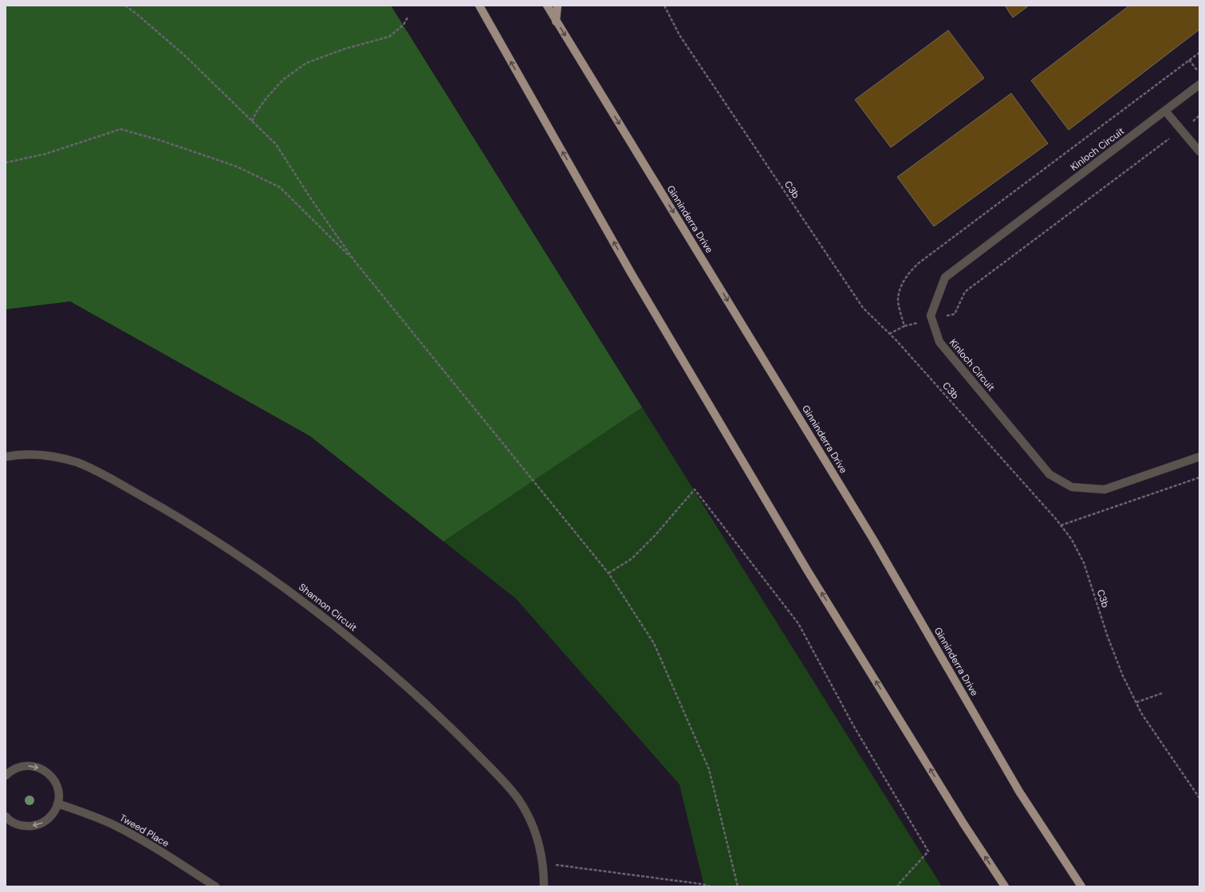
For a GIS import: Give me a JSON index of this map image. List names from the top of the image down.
{
  "streets": {
    "main road": ["Ginninderra Drive"],
    "street": ["Kinloch Circuit", "Shannon Circuit", "Tweed Place"],
    "path": ["C3b"]
  }
}
